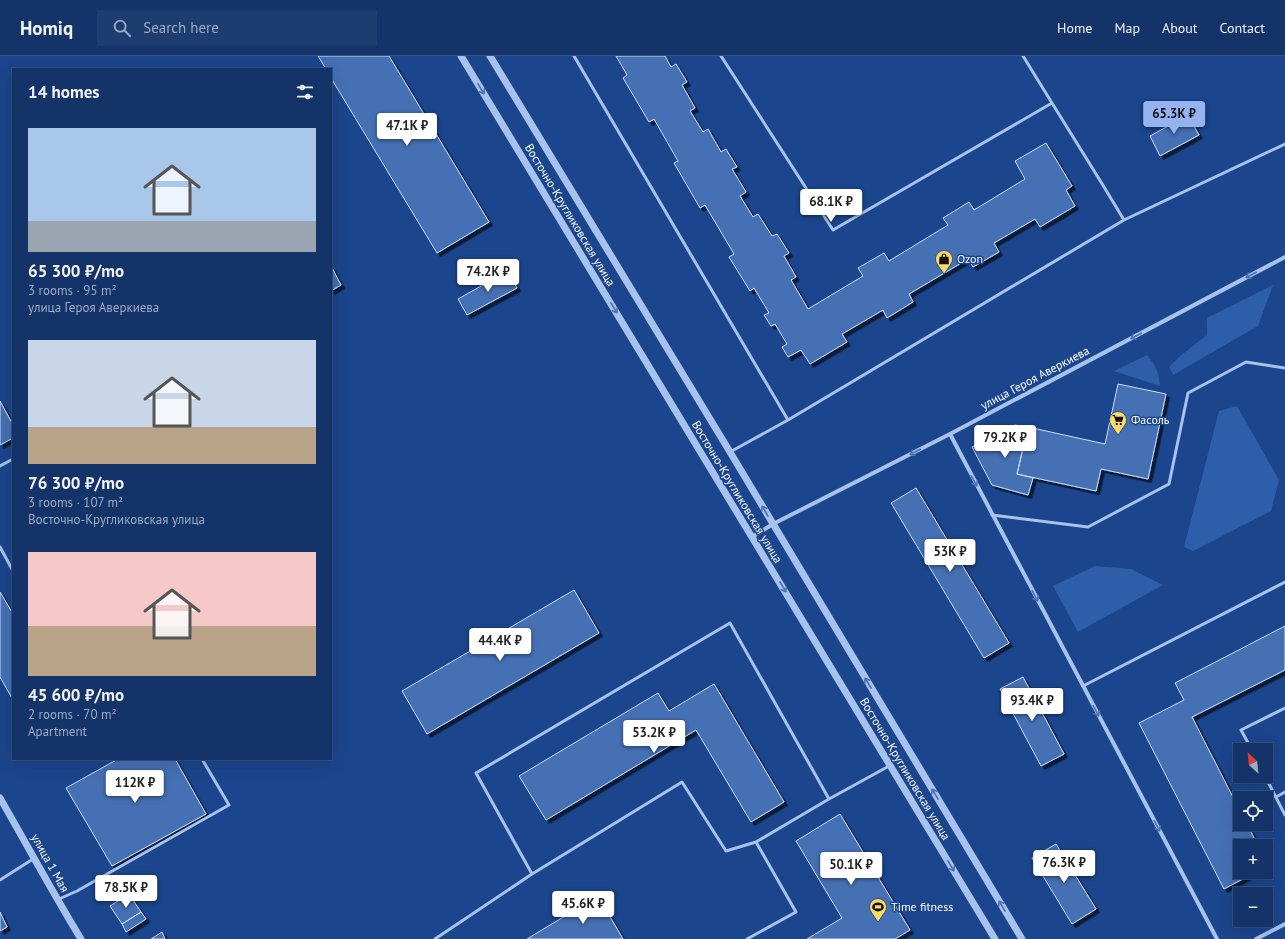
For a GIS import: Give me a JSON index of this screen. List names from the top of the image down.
{
  "streets": {
    "street": ["Восточно-Кругликовская улица", "улица Героя Аверкиева", "улица 1 Мая"]
  },
  "crossings": [
    ["Восточно-Кругликовская улица", "улица Героя Аверкиева"]
  ],
  "one_way": ["улица Героя Аверкиева"],
  "places": {
    "shop": ["Ozon"],
    "supermarket": ["Фасоль"],
    "sports": ["Time fitness"]
  },
  "north": "top left",
  "page": {
    "header": "Homiq",
    "search": "Search here",
    "nav": [
      "Home",
      "Map",
      "About",
      "Contact"
    ],
    "heading": "14 homes",
    "price": [
      "65.3K ₽",
      "47.1K ₽",
      "68.1K ₽",
      "74.2K ₽",
      "79.2K ₽",
      "53K ₽",
      "44.4K ₽",
      "93.4K ₽",
      "53.2K ₽",
      "112K ₽",
      "76.3K ₽",
      "50.1K ₽",
      "78.5K ₽",
      "45.6K ₽"
    ],
    "list": [
      {
        "name": "65 300 ₽/mo",
        "note": "3 rooms · 95 m² · улица Героя Аверкиева"
      },
      {
        "name": "76 300 ₽/mo",
        "note": "3 rooms · 107 m² · Восточно-Кругликовская улица"
      },
      {
        "name": "45 600 ₽/mo",
        "note": "2 rooms · 70 m² · Apartment"
      }
    ],
    "map_buttons": ["+", "−"]
  }
}
